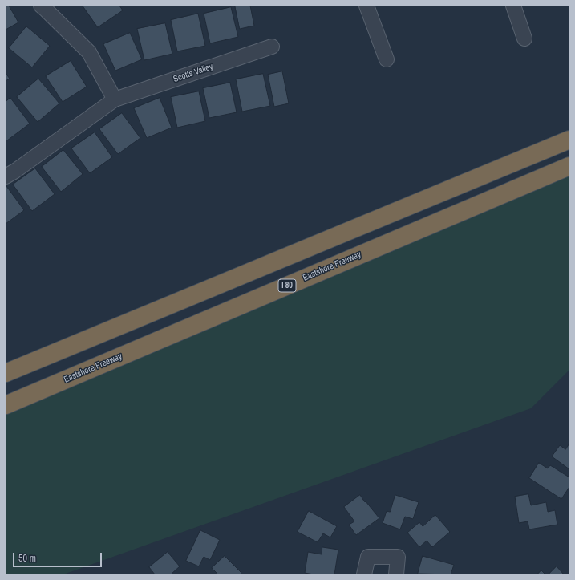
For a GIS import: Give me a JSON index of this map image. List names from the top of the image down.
{
  "streets": {
    "highway": ["Eastshore Freeway", "I 80"],
    "street": ["Scotts Valley"]
  },
  "scale_bar": "50 m"
}
